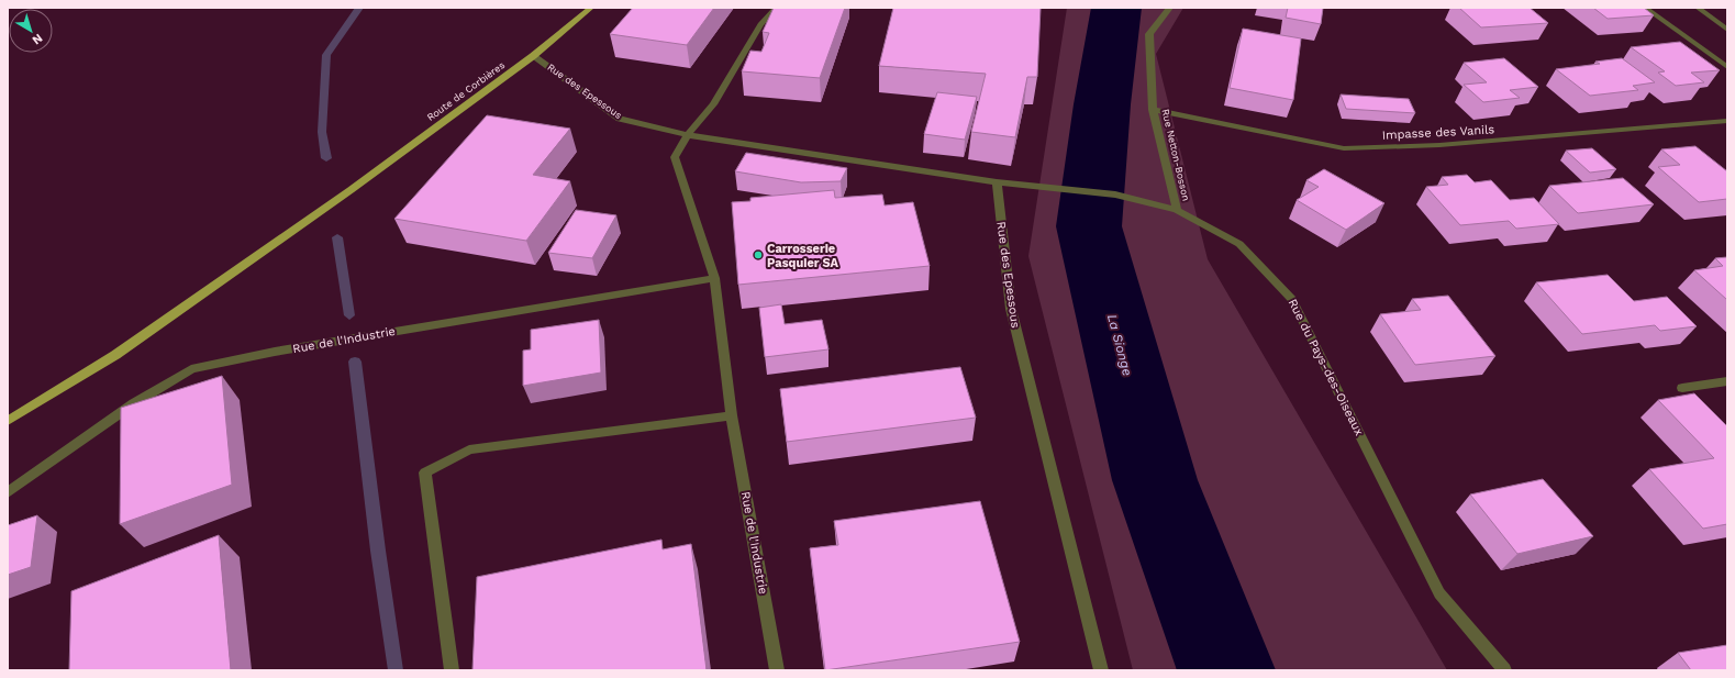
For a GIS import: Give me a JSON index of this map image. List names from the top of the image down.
{
  "streets": {
    "main road": ["Route de Corbières"],
    "street": [
      "Rue des Epessous",
      "Impasse des Vanils",
      "Rue Netton-Bosson",
      "Rue de l'Industrie",
      "Rue du Pays-des-Oiseaux"
    ]
  },
  "crossings": [
    ["Route de Corbières", "Rue des Epessous"],
    ["Rue des Epessous", "Rue de l'Industrie"],
    ["Rue des Epessous", "Rue du Pays-des-Oiseaux"],
    ["Impasse des Vanils", "Rue Netton-Bosson"],
    ["Rue Netton-Bosson", "Rue du Pays-des-Oiseaux"]
  ],
  "water": ["La Sionge"],
  "places": ["Carrosserie Pasquier SA"],
  "north": "bottom right"
}
